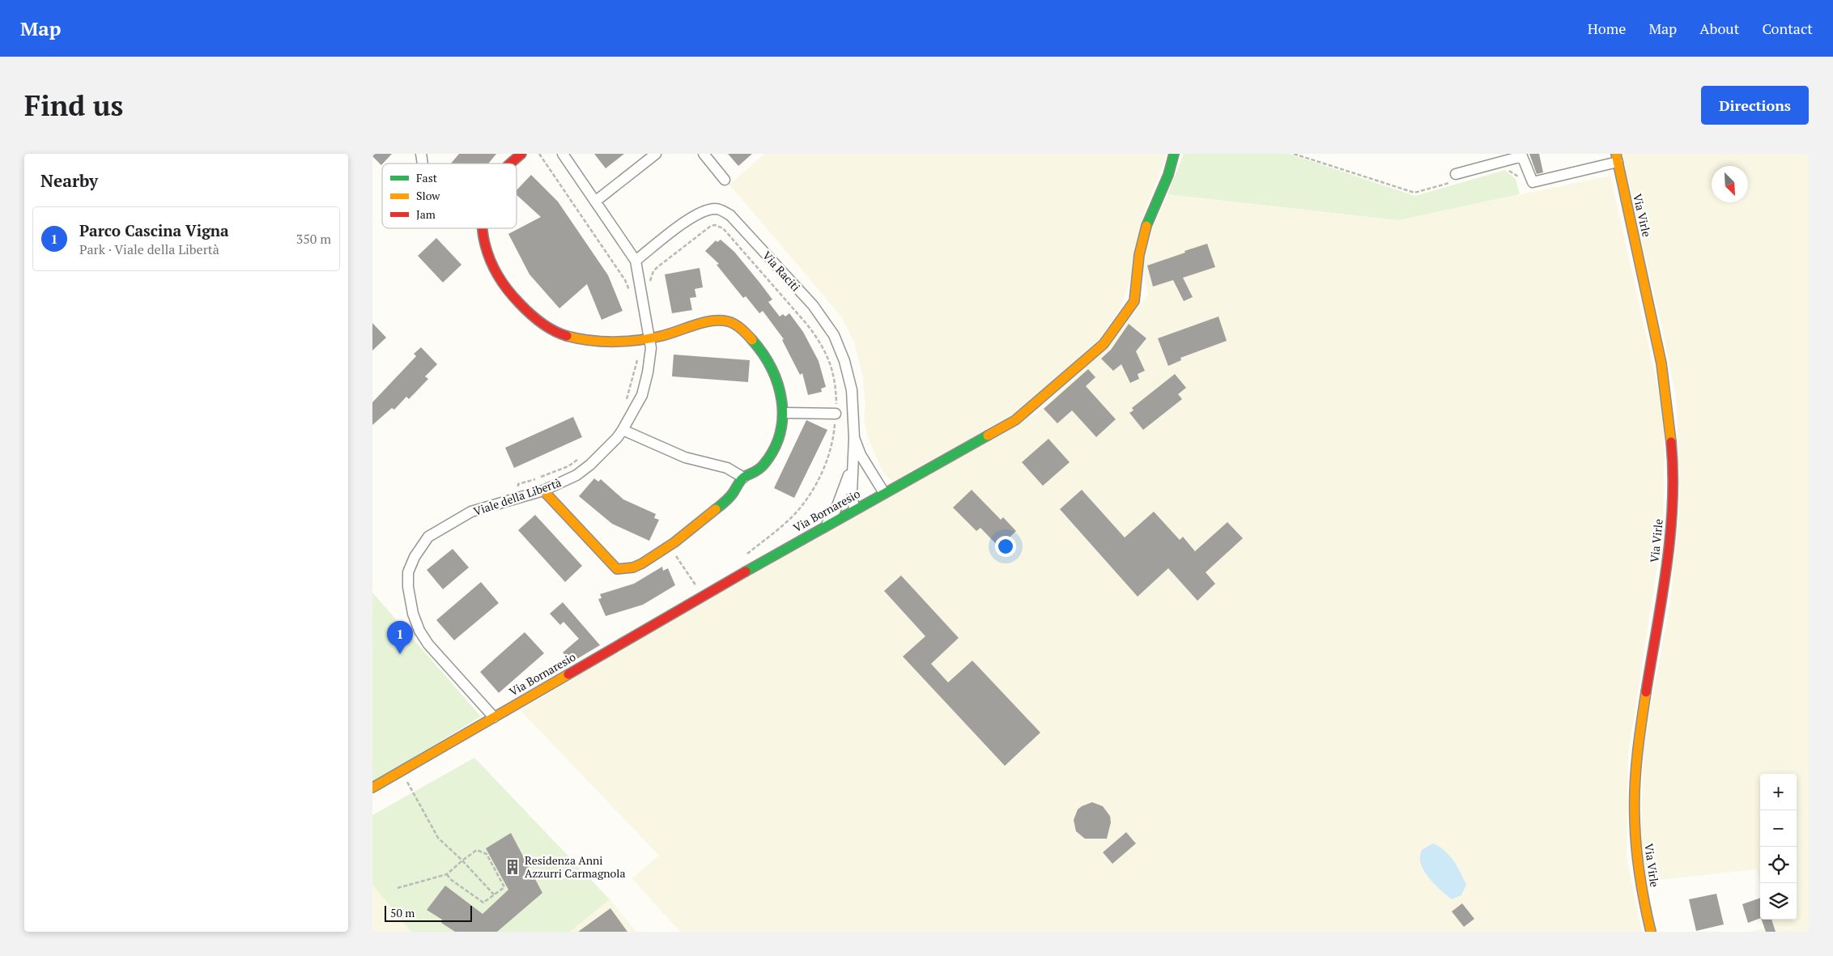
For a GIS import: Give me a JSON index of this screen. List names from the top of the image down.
{
  "streets": {
    "street": [
      "Via Virle",
      "Via Raciti",
      "Viale della Libertà",
      "Via Bornaresio"
    ]
  },
  "crossings": [
    ["Via Raciti", "Viale della Libertà"],
    ["Via Raciti", "Via Bornaresio"],
    ["Viale della Libertà", "Via Bornaresio"]
  ],
  "places": {
    "building": ["Residenza Anni Azzurri Carmagnola"]
  },
  "legend": ["Fast", "Slow", "Jam"],
  "scale_bar": "50 m",
  "north": "bottom right",
  "page": {
    "header": "Map",
    "nav": [
      "Home",
      "Map",
      "About",
      "Contact"
    ],
    "buttons": "Directions",
    "title": "Find us",
    "heading": "Nearby",
    "list": [
      {
        "mark": "1",
        "name": "Parco Cascina Vigna",
        "note": "Park · Viale della Libertà",
        "value": "350 m"
      }
    ],
    "pins": "1",
    "map_buttons": ["+", "−"],
    "scale": "50 m"
  }
}
